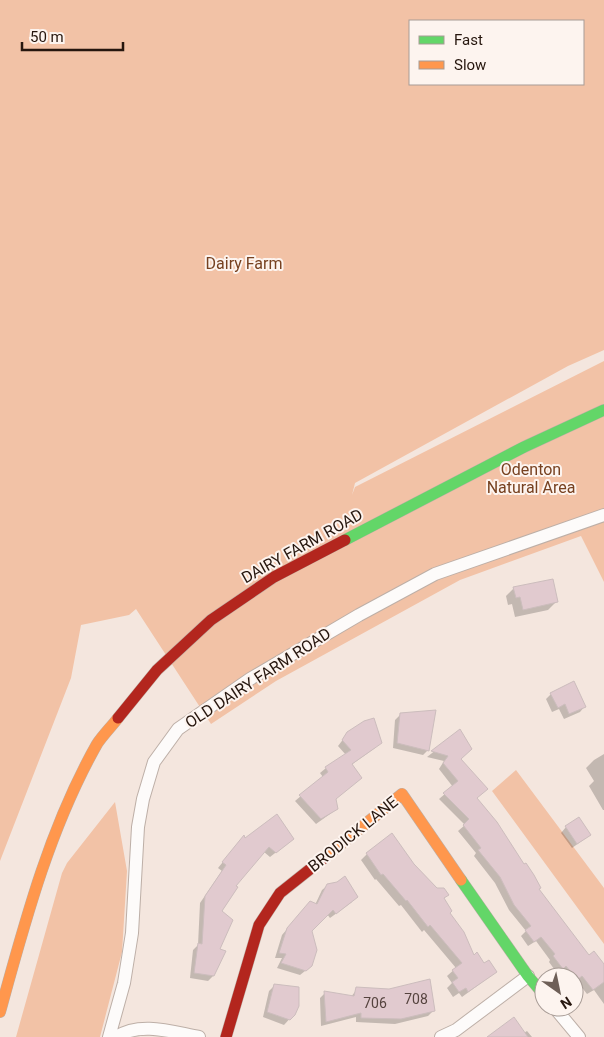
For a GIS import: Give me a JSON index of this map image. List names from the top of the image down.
{
  "streets": {
    "street": ["DAIRY FARM ROAD", "OLD DAIRY FARM ROAD", "BRODICK LANE"]
  },
  "parks": ["Dairy Farm", "Odenton Natural Area"],
  "house_numbers": ["708", "706"],
  "legend": ["Fast", "Slow"],
  "scale_bar": "50 m",
  "north": "bottom right"
}
